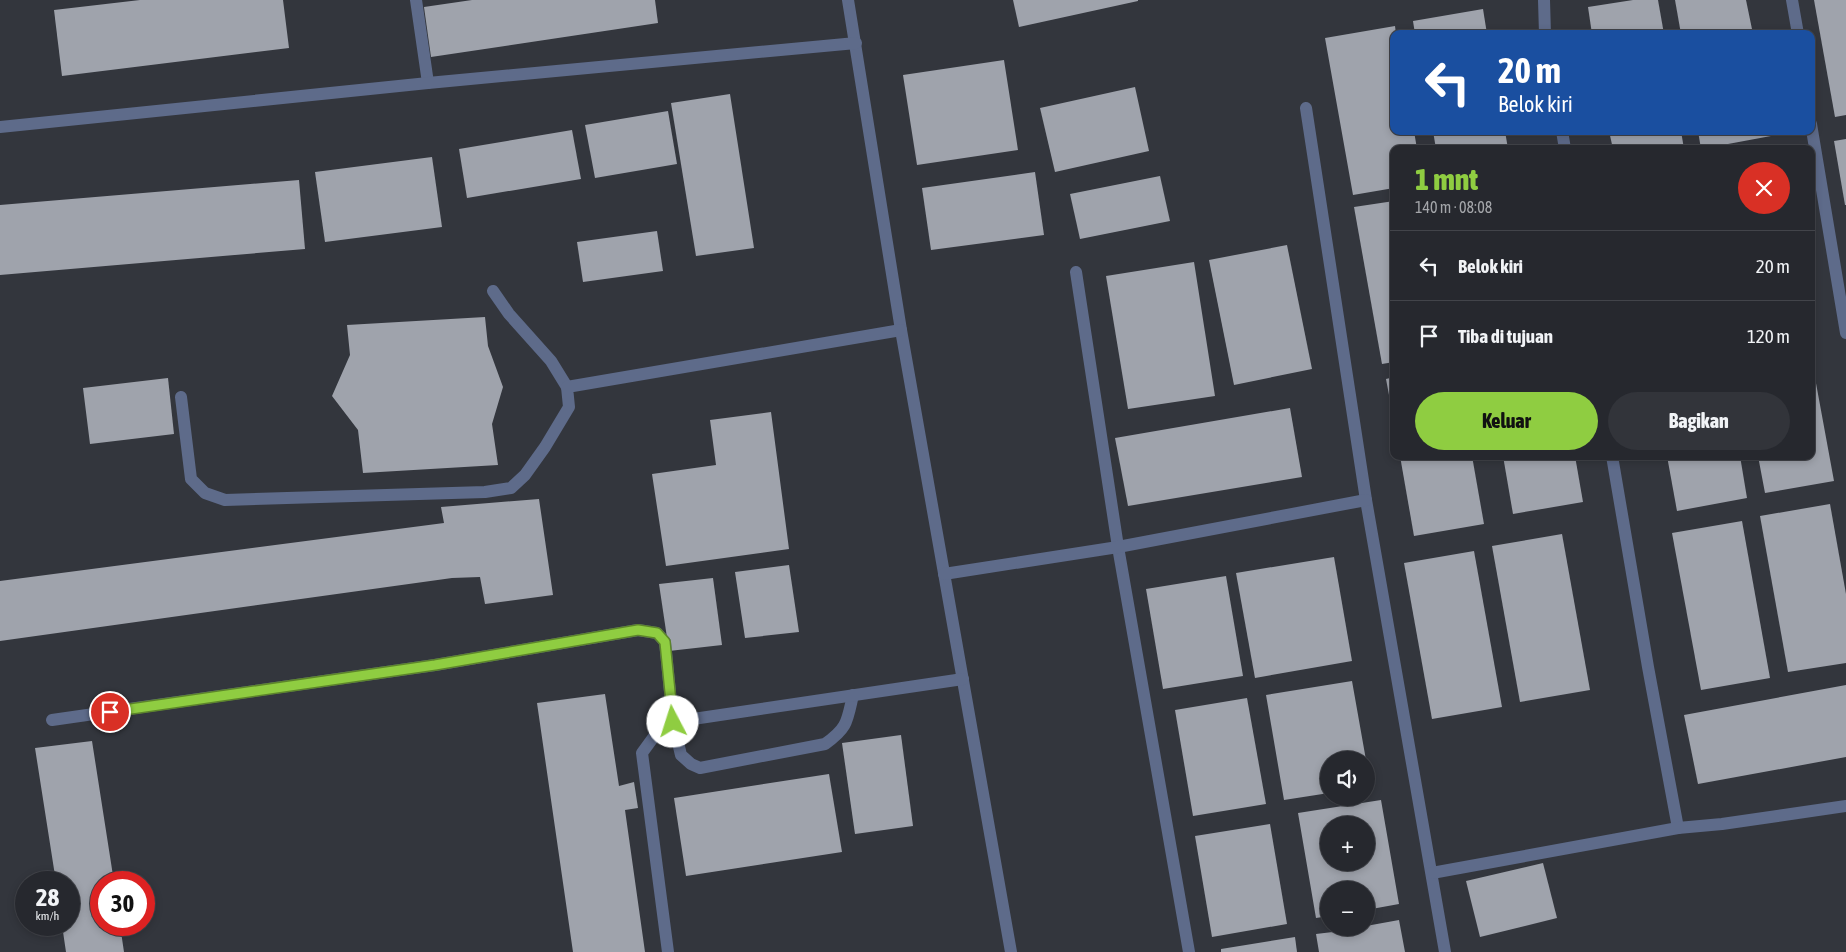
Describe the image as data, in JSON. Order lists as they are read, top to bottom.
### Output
{
  "page": {
    "turn": ["20 m", "Belok kiri"],
    "heading": ["1 mnt", "140 m · 08:08"],
    "list": [
      {
        "name": "Belok kiri",
        "value": "20 m"
      },
      {
        "name": "Tiba di tujuan",
        "value": "120 m"
      }
    ],
    "buttons": ["Keluar", "Bagikan"],
    "map_buttons": ["+", "−"],
    "speed": "28 km/h",
    "limit": "30"
  }
}
